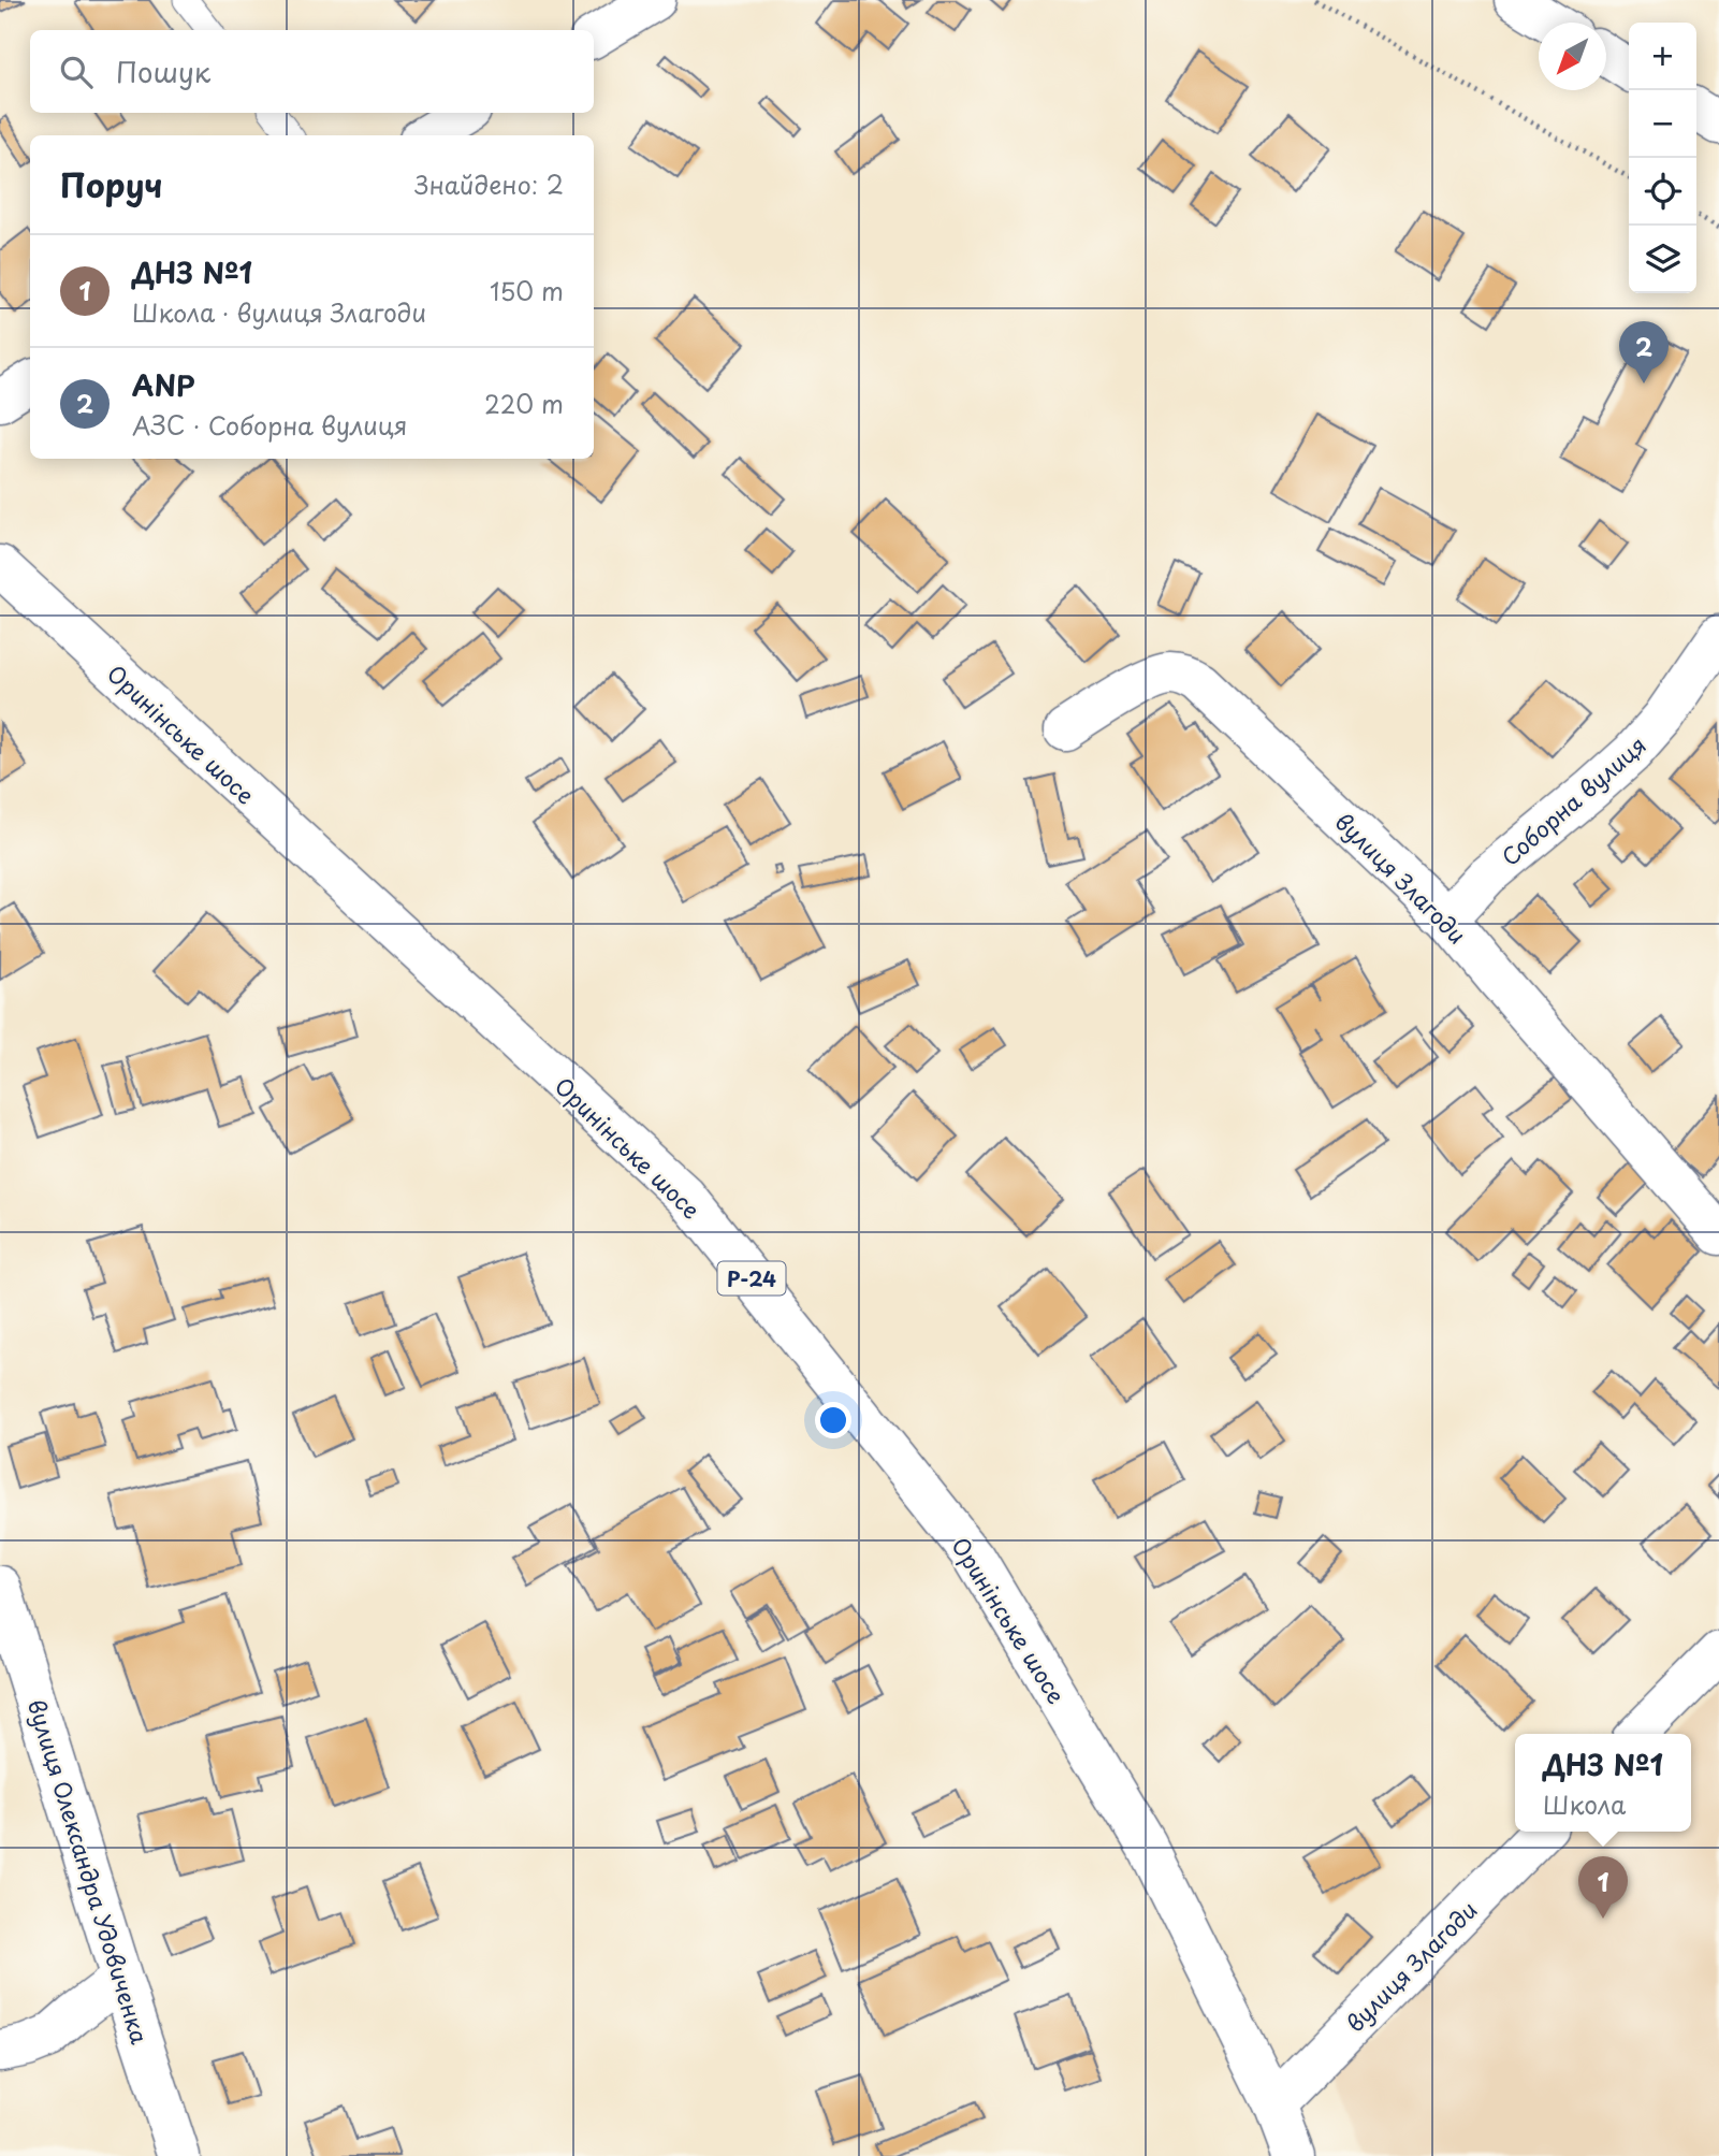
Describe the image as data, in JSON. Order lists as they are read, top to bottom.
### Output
{
  "streets": {
    "street": [
      "Оринінське шосе",
      "Соборна вулиця",
      "вулиця Злагоди",
      "Р-24",
      "вулиця Олександра Удовиченка"
    ]
  },
  "crossings": [
    ["Оринінське шосе", "вулиця Злагоди"],
    ["Соборна вулиця", "вулиця Злагоди"]
  ],
  "north": "bottom left",
  "page": {
    "map_buttons": ["+", "−"],
    "search": "Пошук",
    "heading": ["Поруч", "Знайдено: 2"],
    "list": [
      {
        "mark": "1",
        "name": "ДНЗ №1",
        "note": "Школа · вулиця Злагоди",
        "value": "150 m"
      },
      {
        "mark": "2",
        "name": "ANP",
        "note": "АЗС · Соборна вулиця",
        "value": "220 m"
      }
    ],
    "pins": ["2", "1"],
    "popup": ["ДНЗ №1", "Школа"]
  }
}
